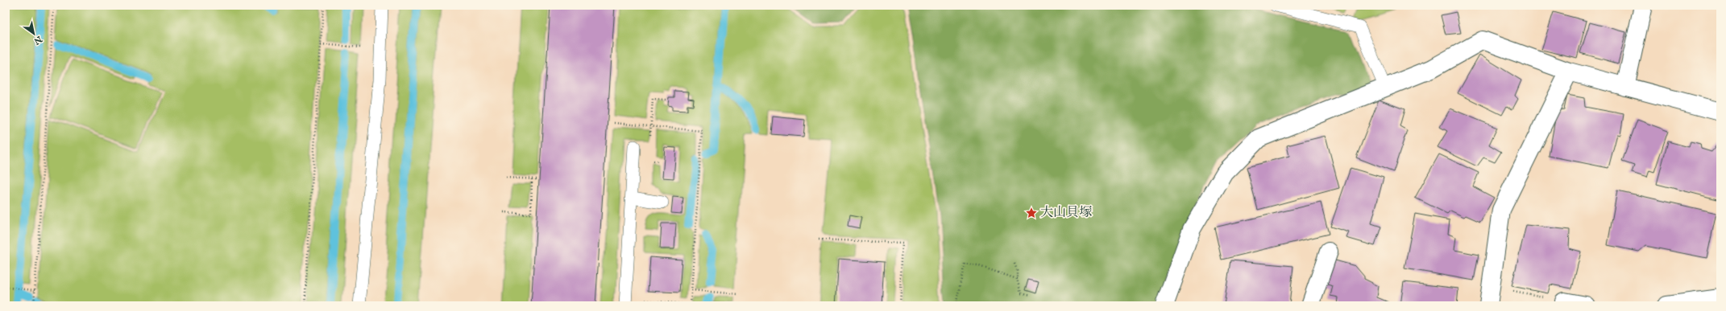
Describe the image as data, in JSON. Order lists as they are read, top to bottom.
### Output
{
  "places": {
    "place": ["大山貝塚"]
  },
  "north": "bottom right"
}
